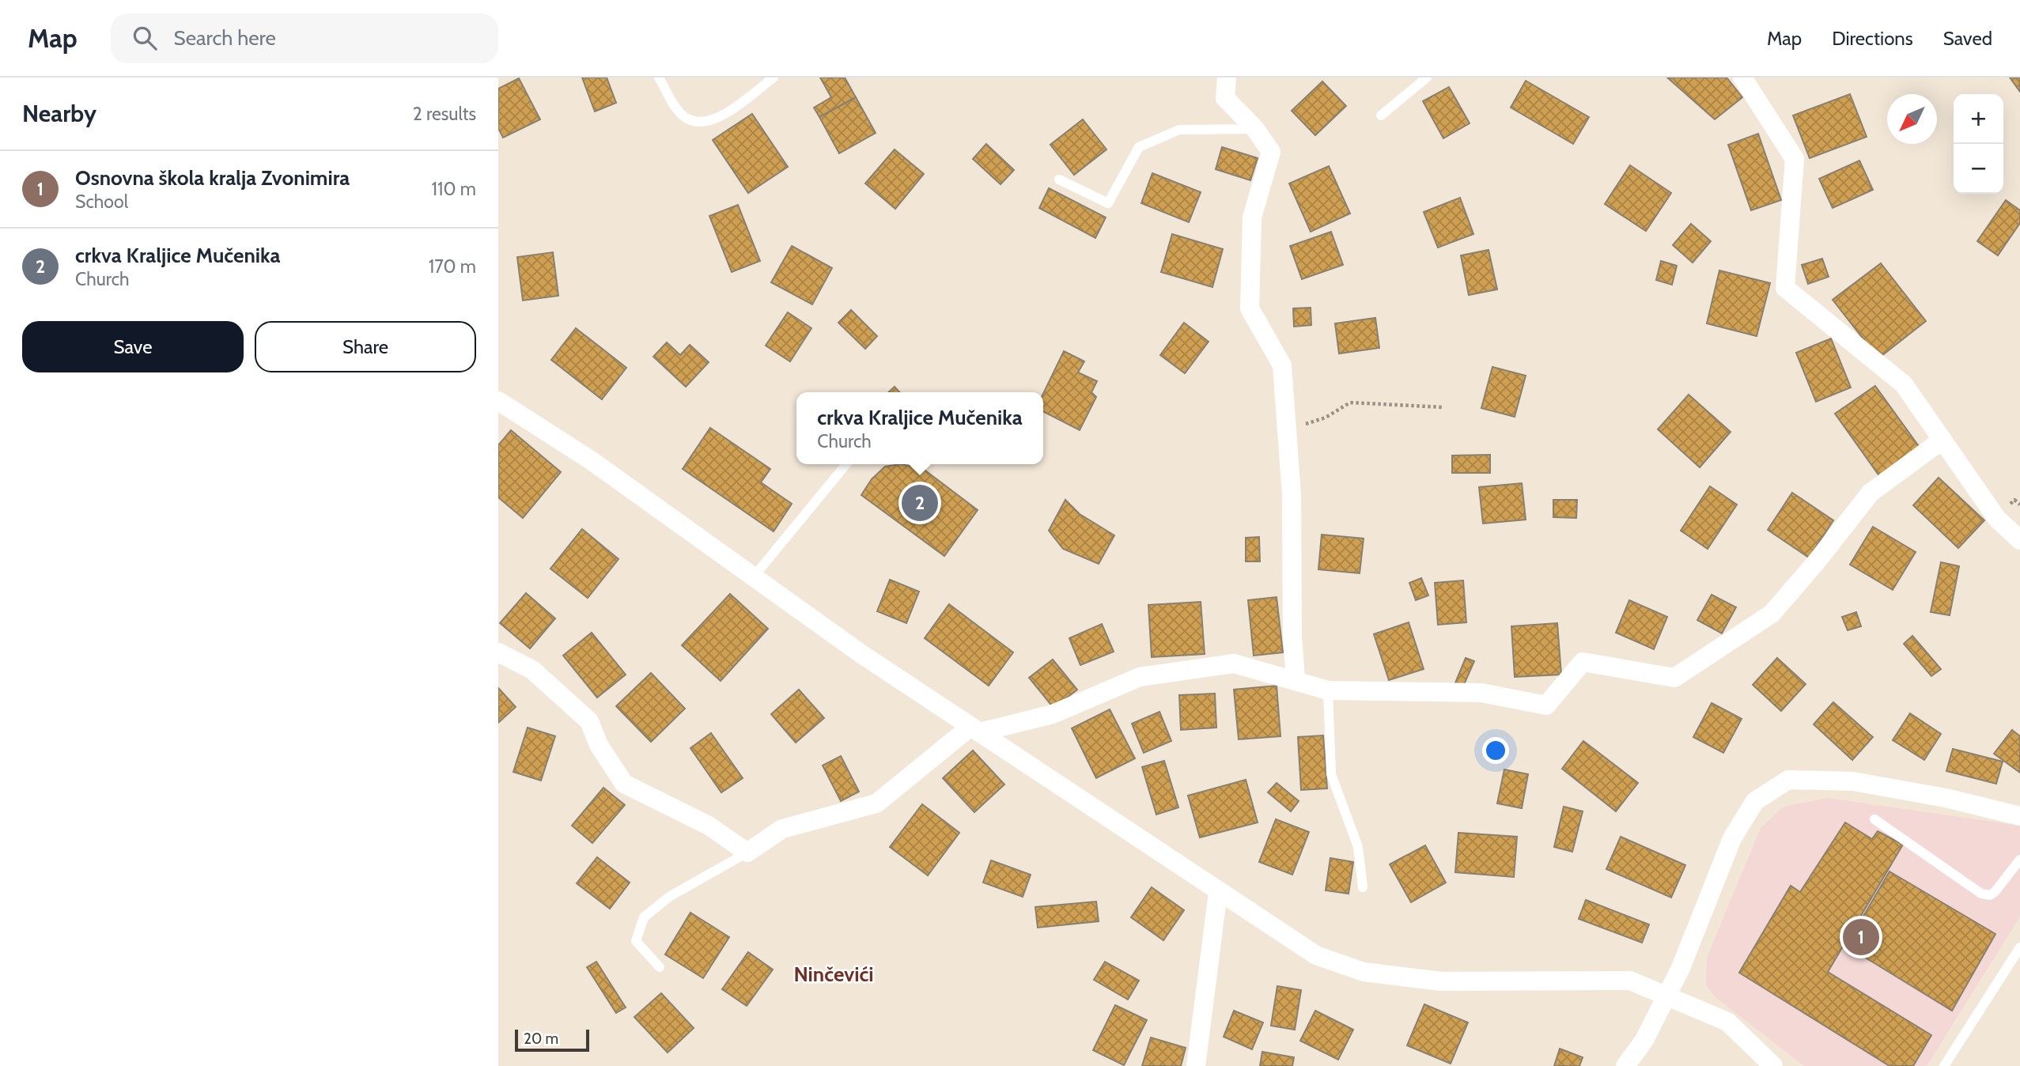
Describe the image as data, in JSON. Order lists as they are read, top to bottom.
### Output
{
  "districts": ["Ninčevići"],
  "scale_bar": "20 m",
  "north": "bottom left",
  "page": {
    "header": "Map",
    "search": "Search here",
    "nav": ["Map", "Directions", "Saved"],
    "heading": ["Nearby", "2 results"],
    "map_buttons": ["+", "−"],
    "list": [
      {
        "mark": "1",
        "name": "Osnovna škola kralja Zvonimira",
        "note": "School",
        "value": "110 m"
      },
      {
        "mark": "2",
        "name": "crkva Kraljice Mučenika",
        "note": "Church",
        "value": "170 m"
      }
    ],
    "buttons": ["Save", "Share"],
    "popup": ["crkva Kraljice Mučenika", "Church"],
    "pins": ["2", "1"],
    "scale": "20 m"
  }
}
